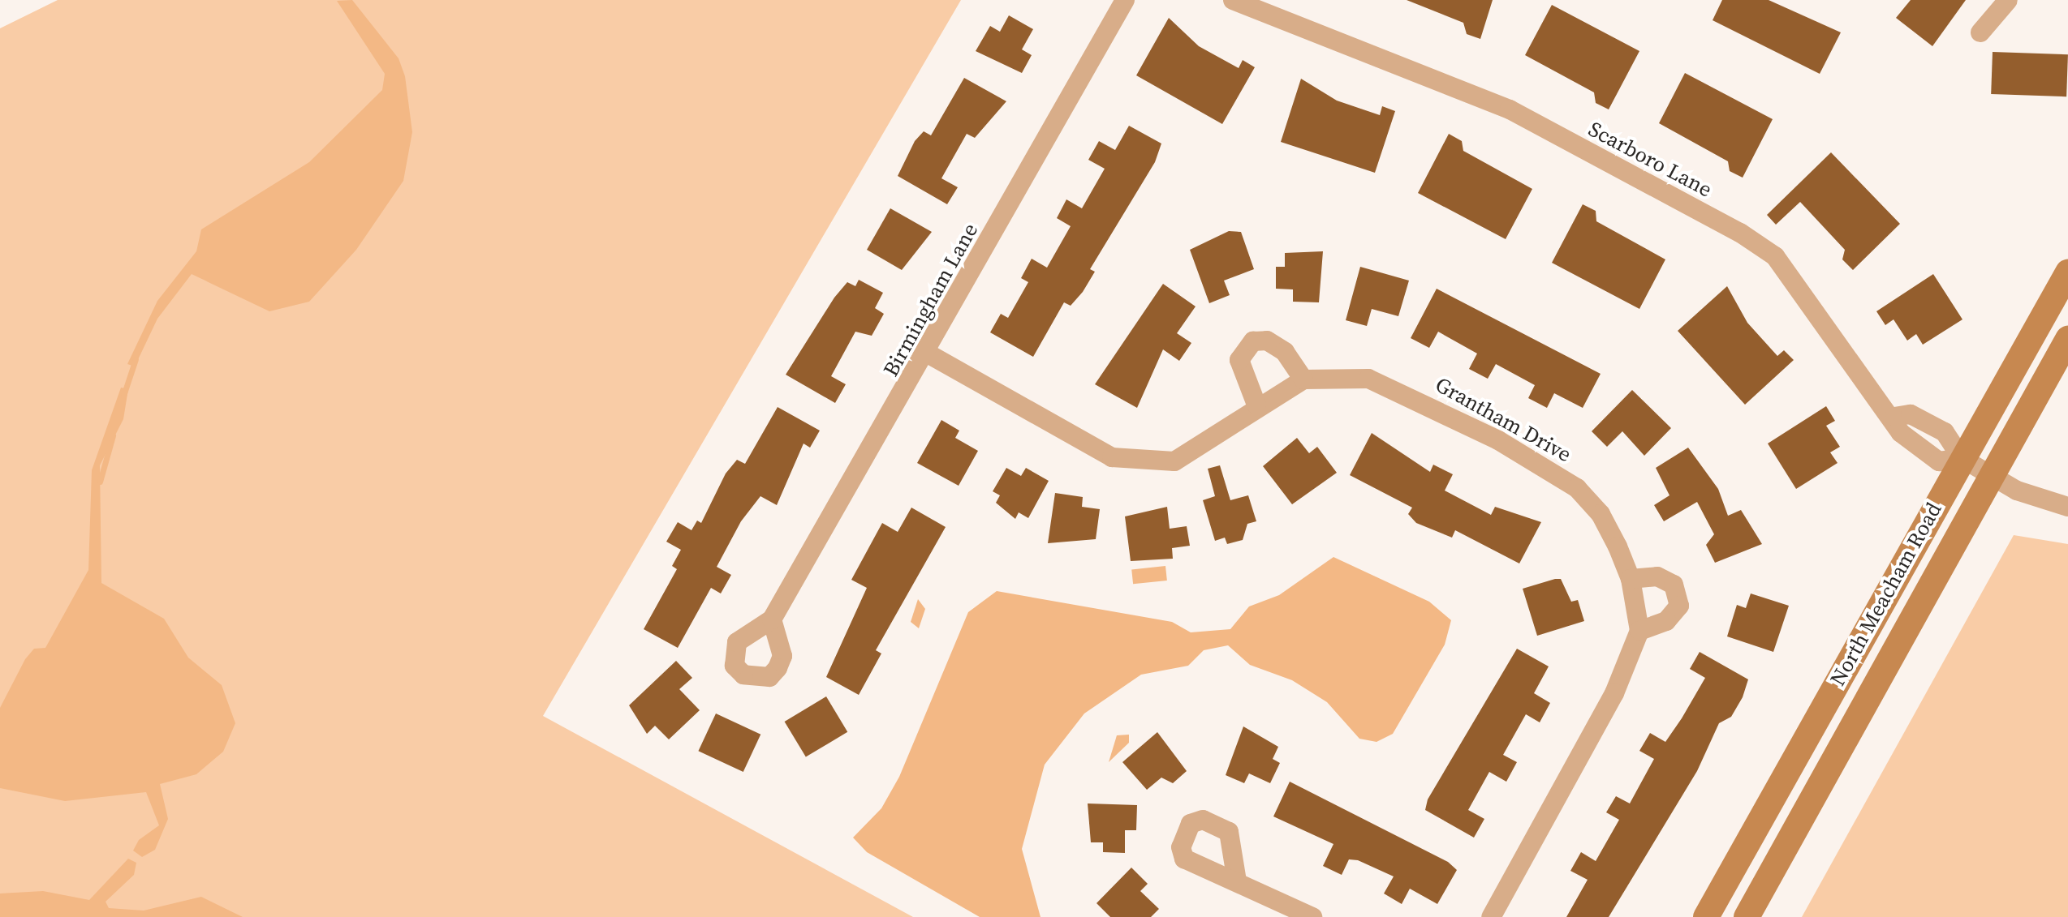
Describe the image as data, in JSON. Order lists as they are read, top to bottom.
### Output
{
  "streets": {
    "main road": ["North Meacham Road"],
    "street": ["Scarboro Lane", "Birmingham Lane", "Grantham Drive"]
  },
  "crossings": [
    ["Scarboro Lane", "North Meacham Road"],
    ["Birmingham Lane", "Grantham Drive"]
  ]
}
